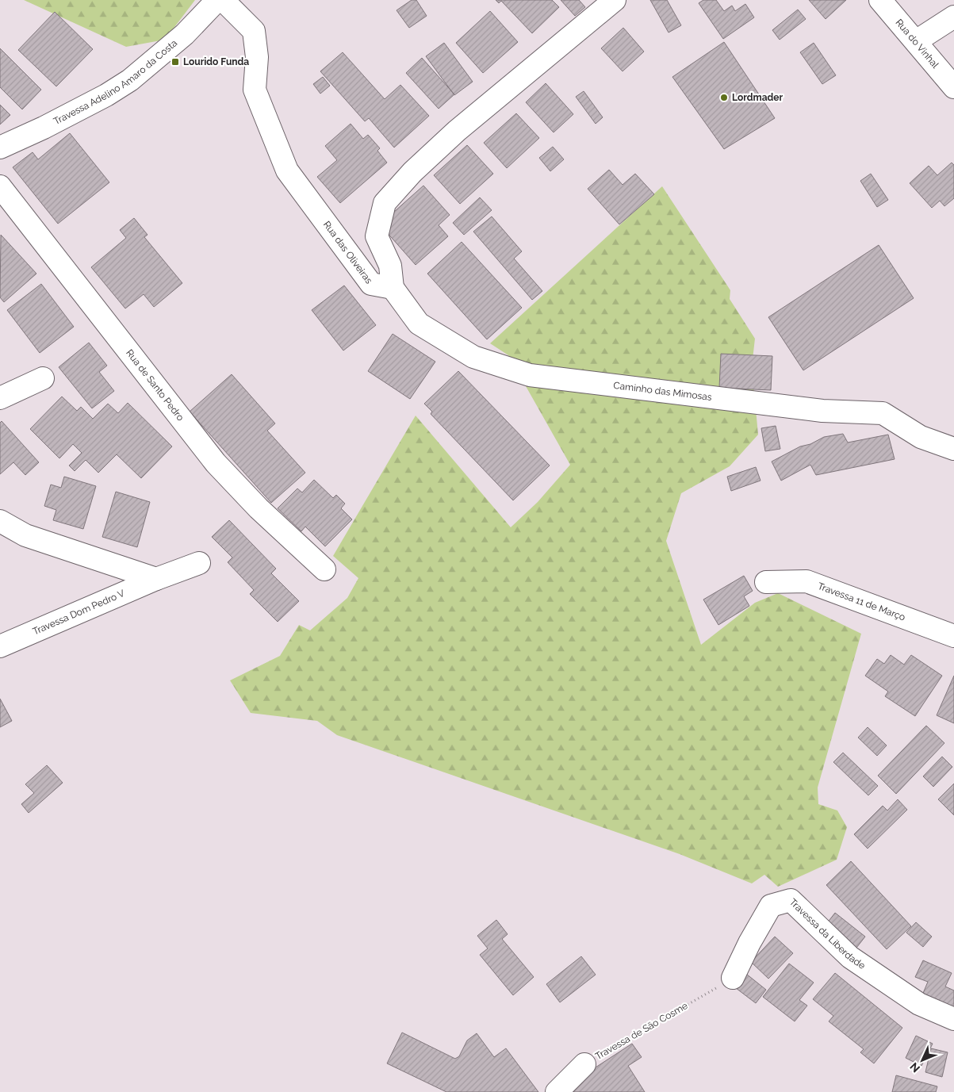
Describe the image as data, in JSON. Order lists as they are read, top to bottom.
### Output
{
  "streets": {
    "street": [
      "Rua do Vinhal",
      "Travessa Adelino Amaro da Costa",
      "Rua das Oliveiras",
      "Rua de Santo Pedro",
      "Caminho das Mimosas",
      "Travessa 11 de Março",
      "Travessa Dom Pedro V",
      "Travessa da Liberdade",
      "Travessa de São Cosme"
    ]
  },
  "crossings": [
    ["Rua das Oliveiras", "Caminho das Mimosas"],
    ["Travessa da Liberdade", "Travessa de São Cosme"]
  ],
  "places": {
    "transit": ["Lourido Funda"],
    "other": ["Lordmader"]
  },
  "north": "bottom left"
}
